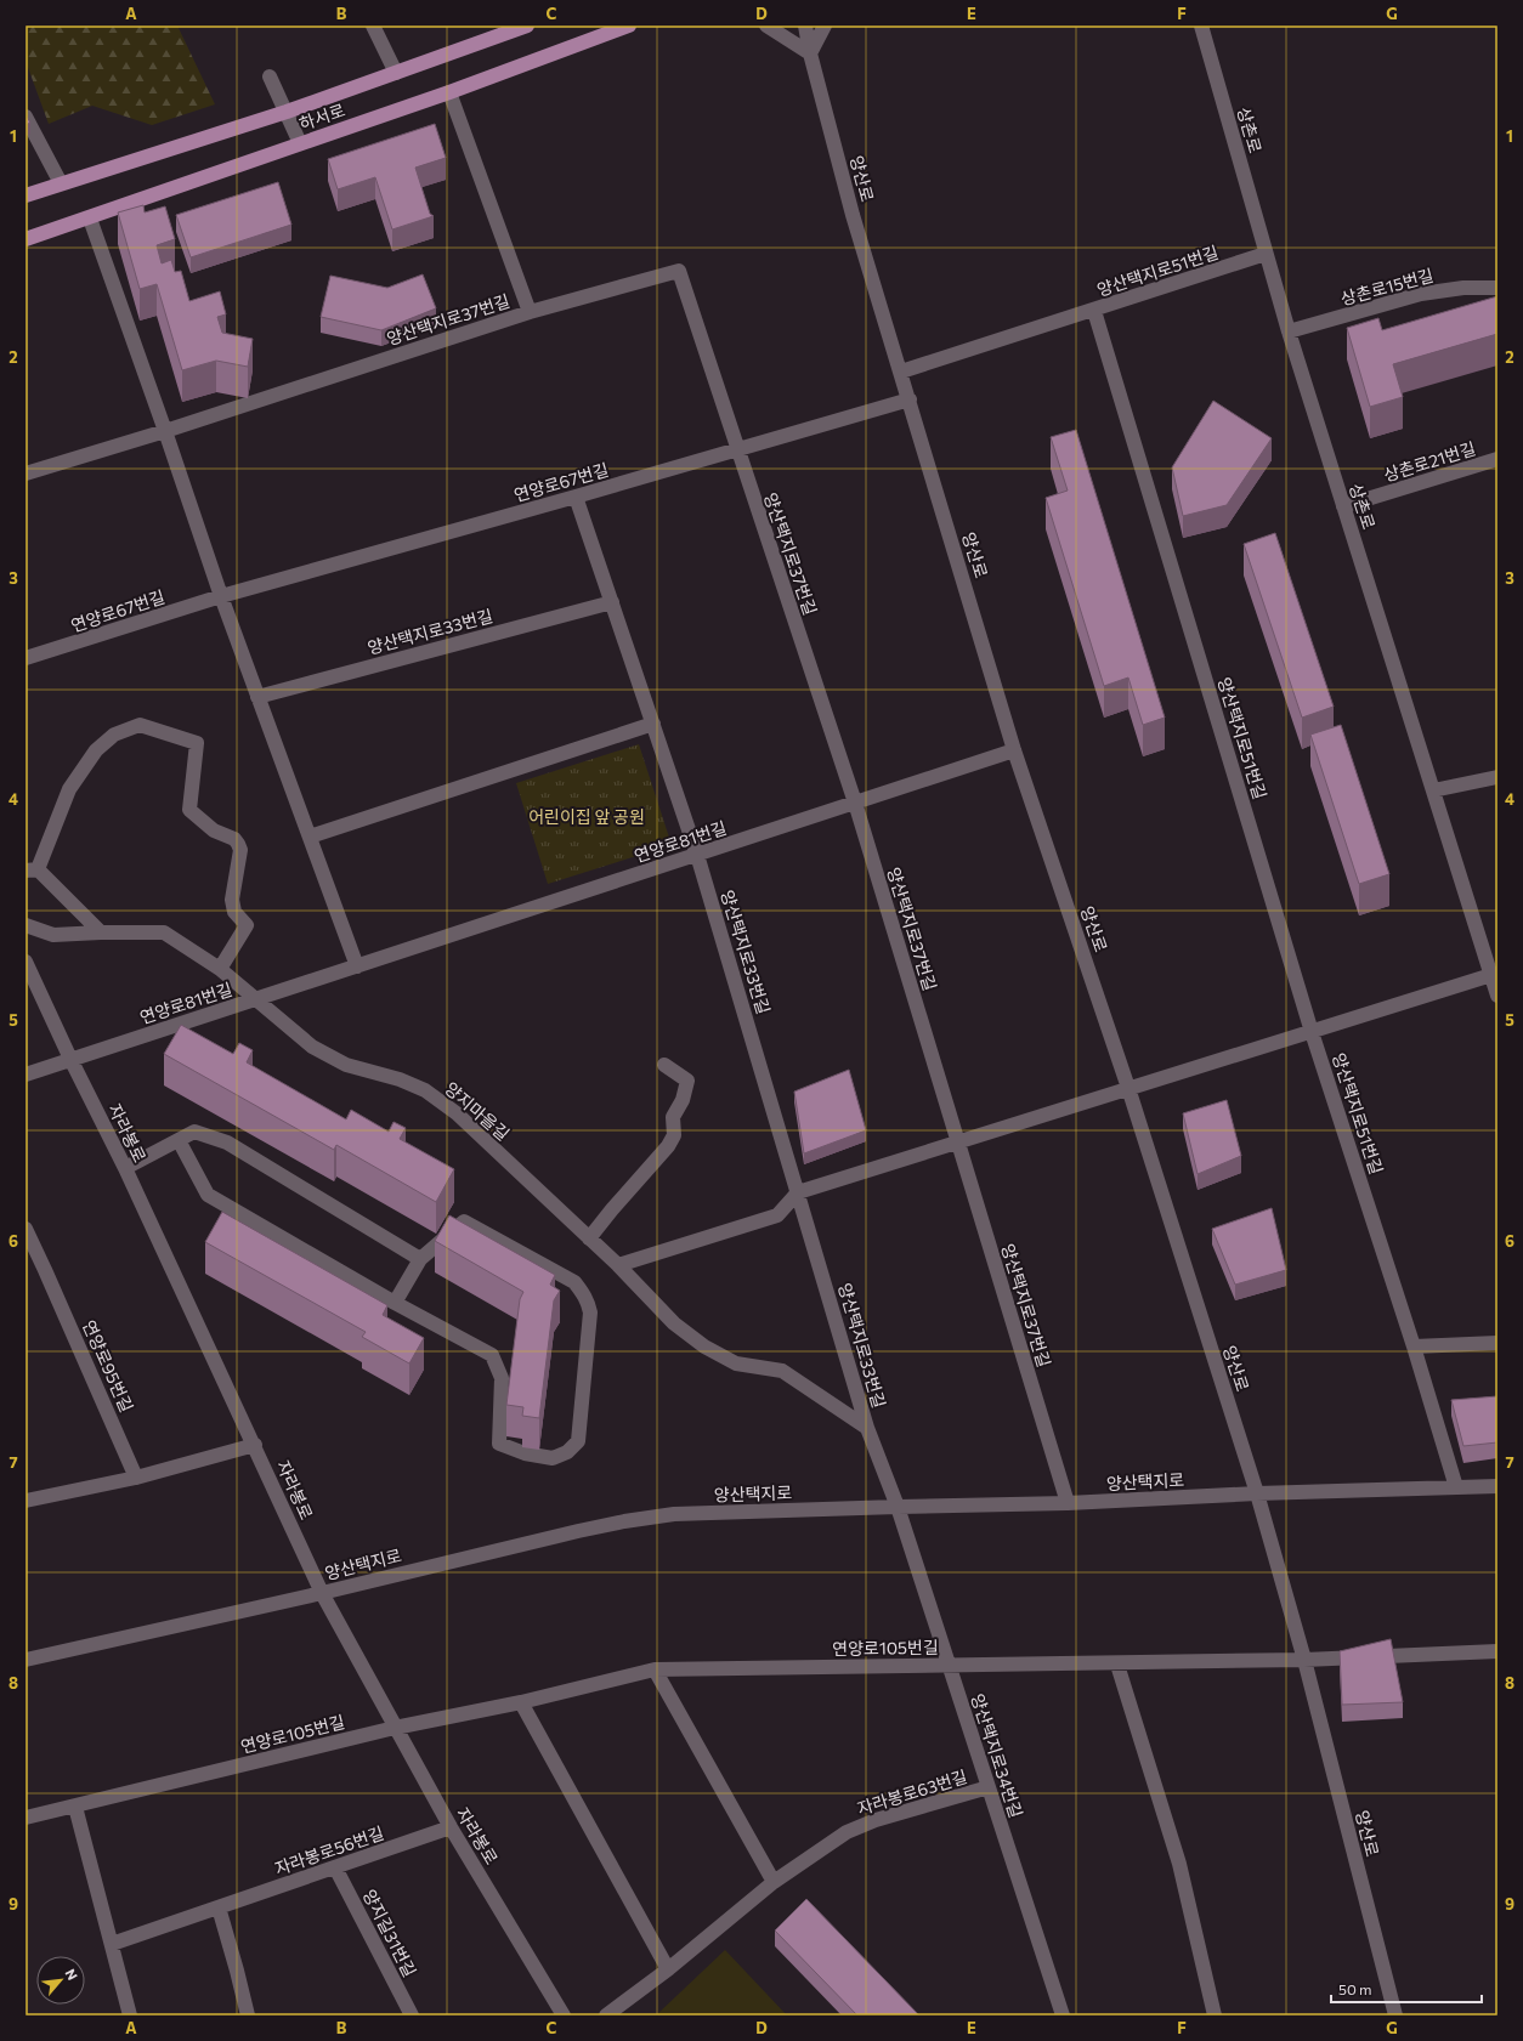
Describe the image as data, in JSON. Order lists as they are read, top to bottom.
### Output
{
  "streets": {
    "main road": ["하서로"],
    "street": [
      "상촌로",
      "양산로",
      "양산택지로51번길",
      "상촌로15번길",
      "양산택지로37번길",
      "상촌로21번길",
      "연양로67번길",
      "양산택지로33번길",
      "연양로81번길",
      "양지마을길",
      "자라봉로",
      "연양로95번길",
      "양산택지로",
      "연양로105번길",
      "양산택지로34번길",
      "자라봉로63번길",
      "자라봉로56번길",
      "양지길31번길"
    ]
  },
  "crossings": [
    ["상촌로", "양산택지로51번길"],
    ["상촌로", "상촌로15번길"],
    ["상촌로", "상촌로21번길"],
    ["양산로", "연양로67번길"],
    ["양산로", "연양로81번길"],
    ["양산로", "양산택지로"],
    ["양산로", "연양로105번길"],
    ["양산택지로51번길", "양산택지로"],
    ["양산택지로37번길", "연양로67번길"],
    ["양산택지로37번길", "연양로81번길"],
    ["양산택지로37번길", "양산택지로"],
    ["연양로67번길", "양산택지로33번길"],
    ["양산택지로33번길", "연양로81번길"],
    ["양산택지로33번길", "양지마을길"],
    ["양산택지로33번길", "양산택지로"],
    ["양산택지로33번길", "양산택지로34번길"],
    ["연양로81번길", "양지마을길"],
    ["연양로81번길", "자라봉로"],
    ["자라봉로", "양산택지로"],
    ["자라봉로", "연양로105번길"],
    ["자라봉로", "자라봉로56번길"],
    ["양산택지로", "양산택지로34번길"],
    ["연양로105번길", "양산택지로34번길"],
    ["양산택지로34번길", "자라봉로63번길"],
    ["자라봉로56번길", "양지길31번길"]
  ],
  "parks": ["어린이집 앞 공원"],
  "scale_bar": "50 m",
  "north": "top right",
  "grid": {
    "columns": [
      "A",
      "B",
      "C",
      "D",
      "E",
      "F",
      "G"
    ],
    "rows": [
      "1",
      "2",
      "3",
      "4",
      "5",
      "6",
      "7",
      "8",
      "9"
    ]
  }
}
